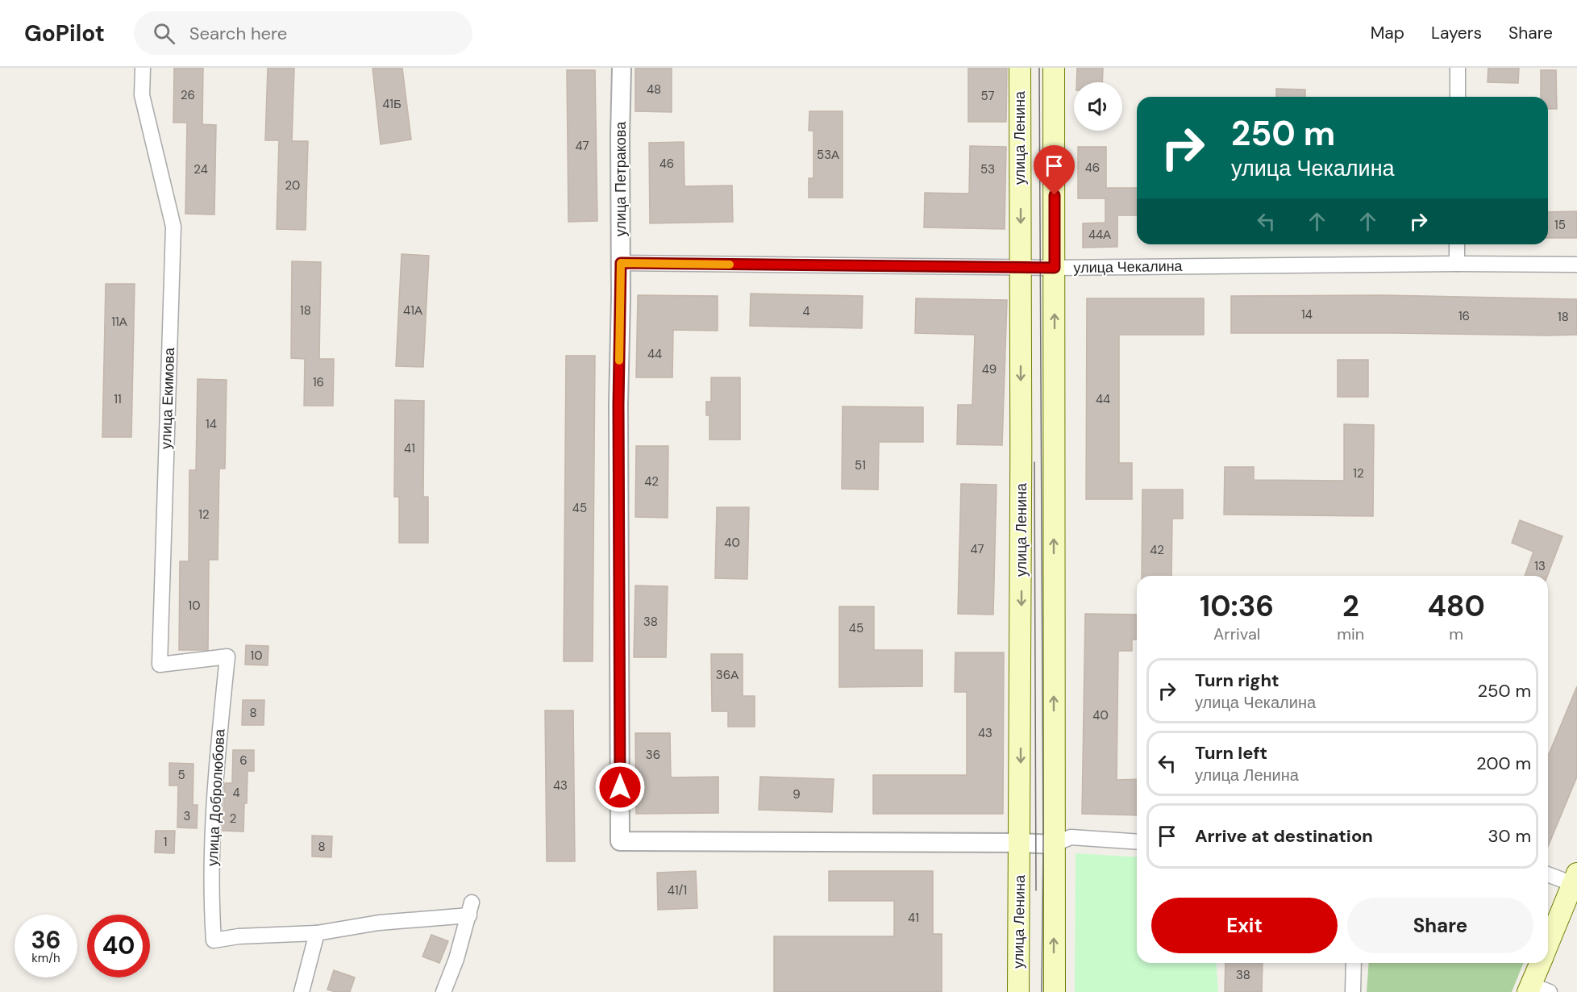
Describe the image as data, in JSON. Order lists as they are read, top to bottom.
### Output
{
  "streets": {
    "main road": ["улица Ленина"],
    "street": [
      "улица Петракова",
      "улица Чекалина",
      "улица Екимова",
      "улица Добролюбова"
    ]
  },
  "crossings": [
    ["улица Ленина", "улица Петракова"],
    ["улица Ленина", "улица Чекалина"],
    ["улица Петракова", "улица Чекалина"],
    ["улица Екимова", "улица Добролюбова"]
  ],
  "house_numbers": [
    "48",
    "26",
    "57",
    "41Б",
    "47",
    "53А",
    "46",
    "46",
    "24",
    "53",
    "20",
    "15",
    "44А",
    "18",
    "41А",
    "4",
    "14",
    "16",
    "18",
    "11А",
    "44",
    "49",
    "16",
    "11",
    "44",
    "14",
    "41",
    "51",
    "12",
    "42",
    "45",
    "12",
    "40",
    "47",
    "42",
    "13",
    "10",
    "38",
    "45",
    "10",
    "36А",
    "8",
    "40",
    "43",
    "36",
    "6",
    "5",
    "43",
    "4",
    "9",
    "3",
    "2",
    "1",
    "8",
    "41/1",
    "41",
    "38"
  ],
  "page": {
    "header": "GoPilot",
    "search": "Search here",
    "nav": ["Map", "Layers", "Share"],
    "turn": ["250 m", "улица Чекалина"],
    "eta": [
      "10:36",
      "Arrival",
      "2",
      "min",
      "480",
      "m"
    ],
    "list": [
      {
        "name": "Turn right",
        "note": "улица Чекалина",
        "value": "250 m"
      },
      {
        "name": "Turn left",
        "note": "улица Ленина",
        "value": "200 m"
      },
      {
        "name": "Arrive at destination",
        "value": "30 m"
      }
    ],
    "buttons": ["Exit", "Share"],
    "speed": "36 km/h",
    "limit": "40"
  }
}
